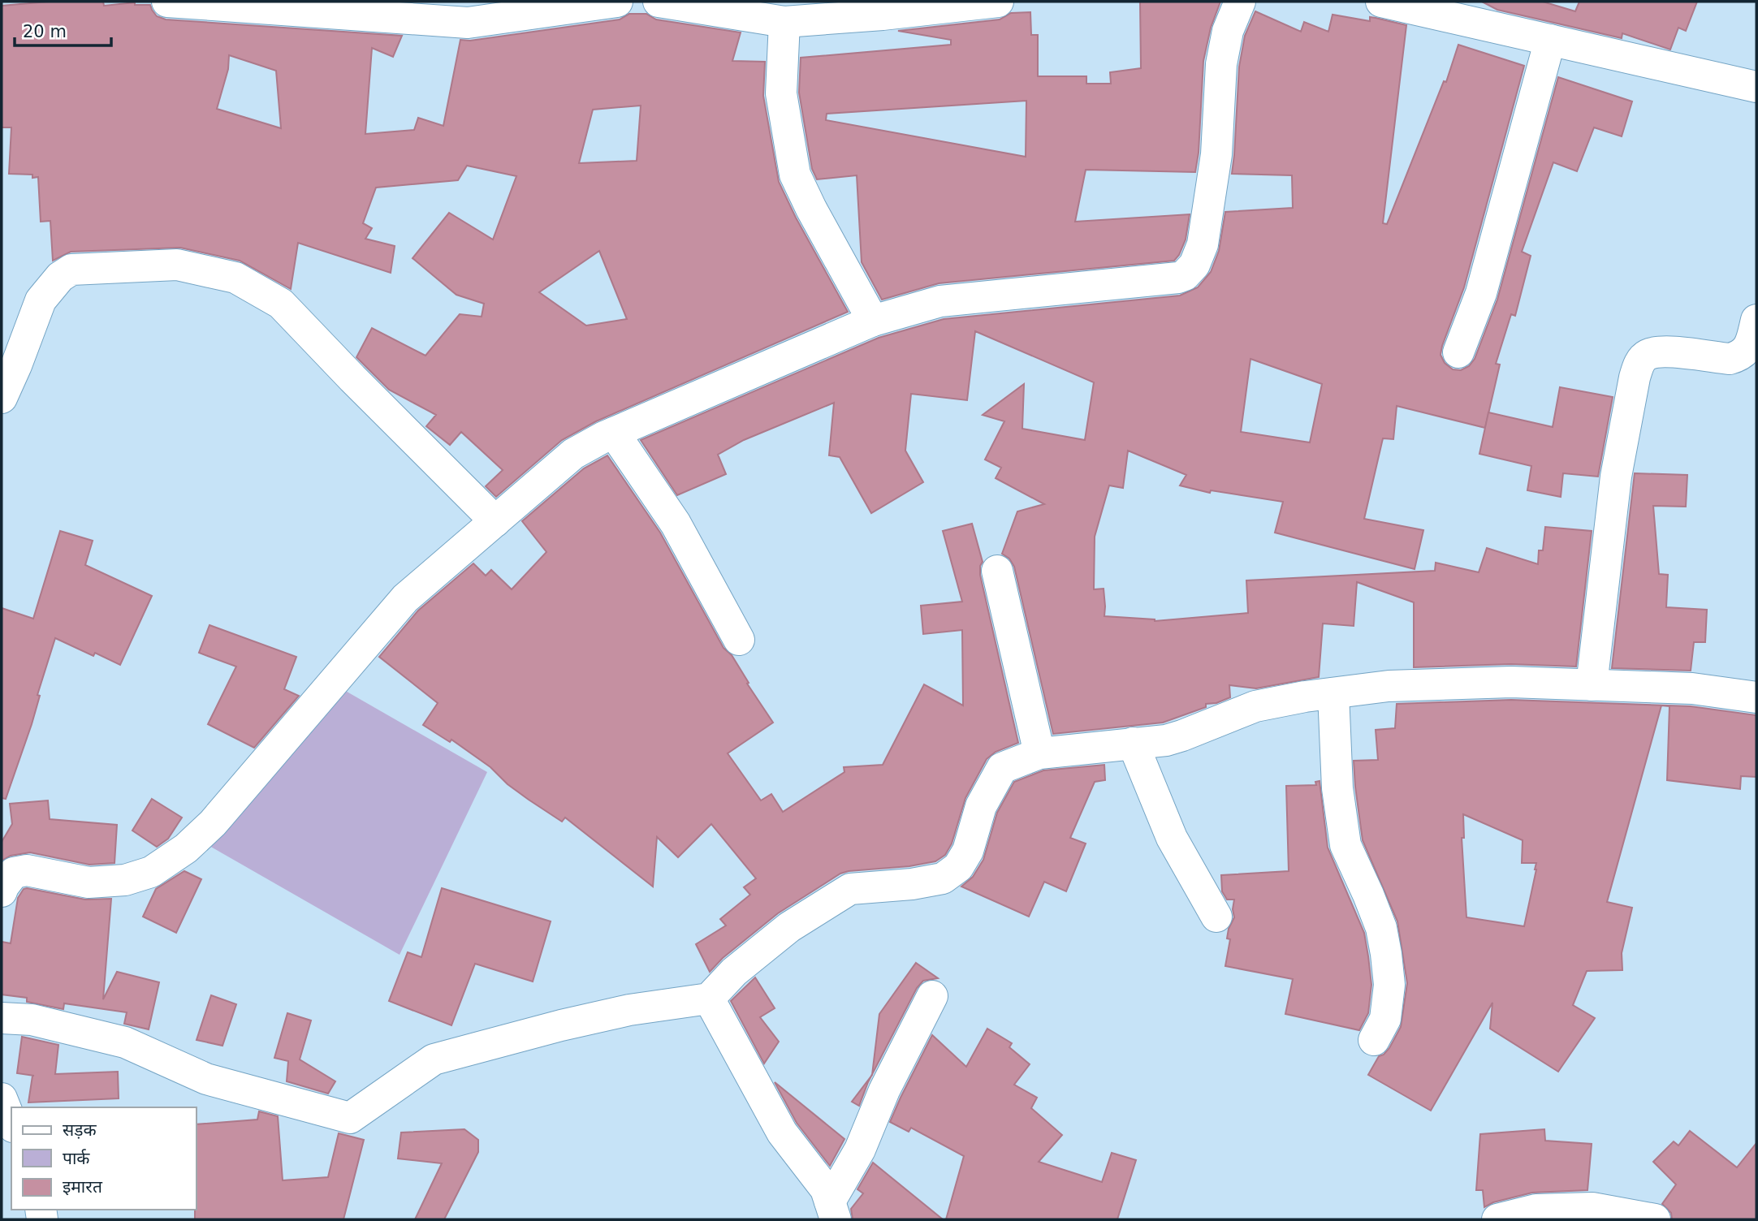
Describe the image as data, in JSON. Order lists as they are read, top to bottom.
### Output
{
  "legend": ["सड़क", "पार्क", "इमारत"],
  "scale_bar": "20 m"
}
